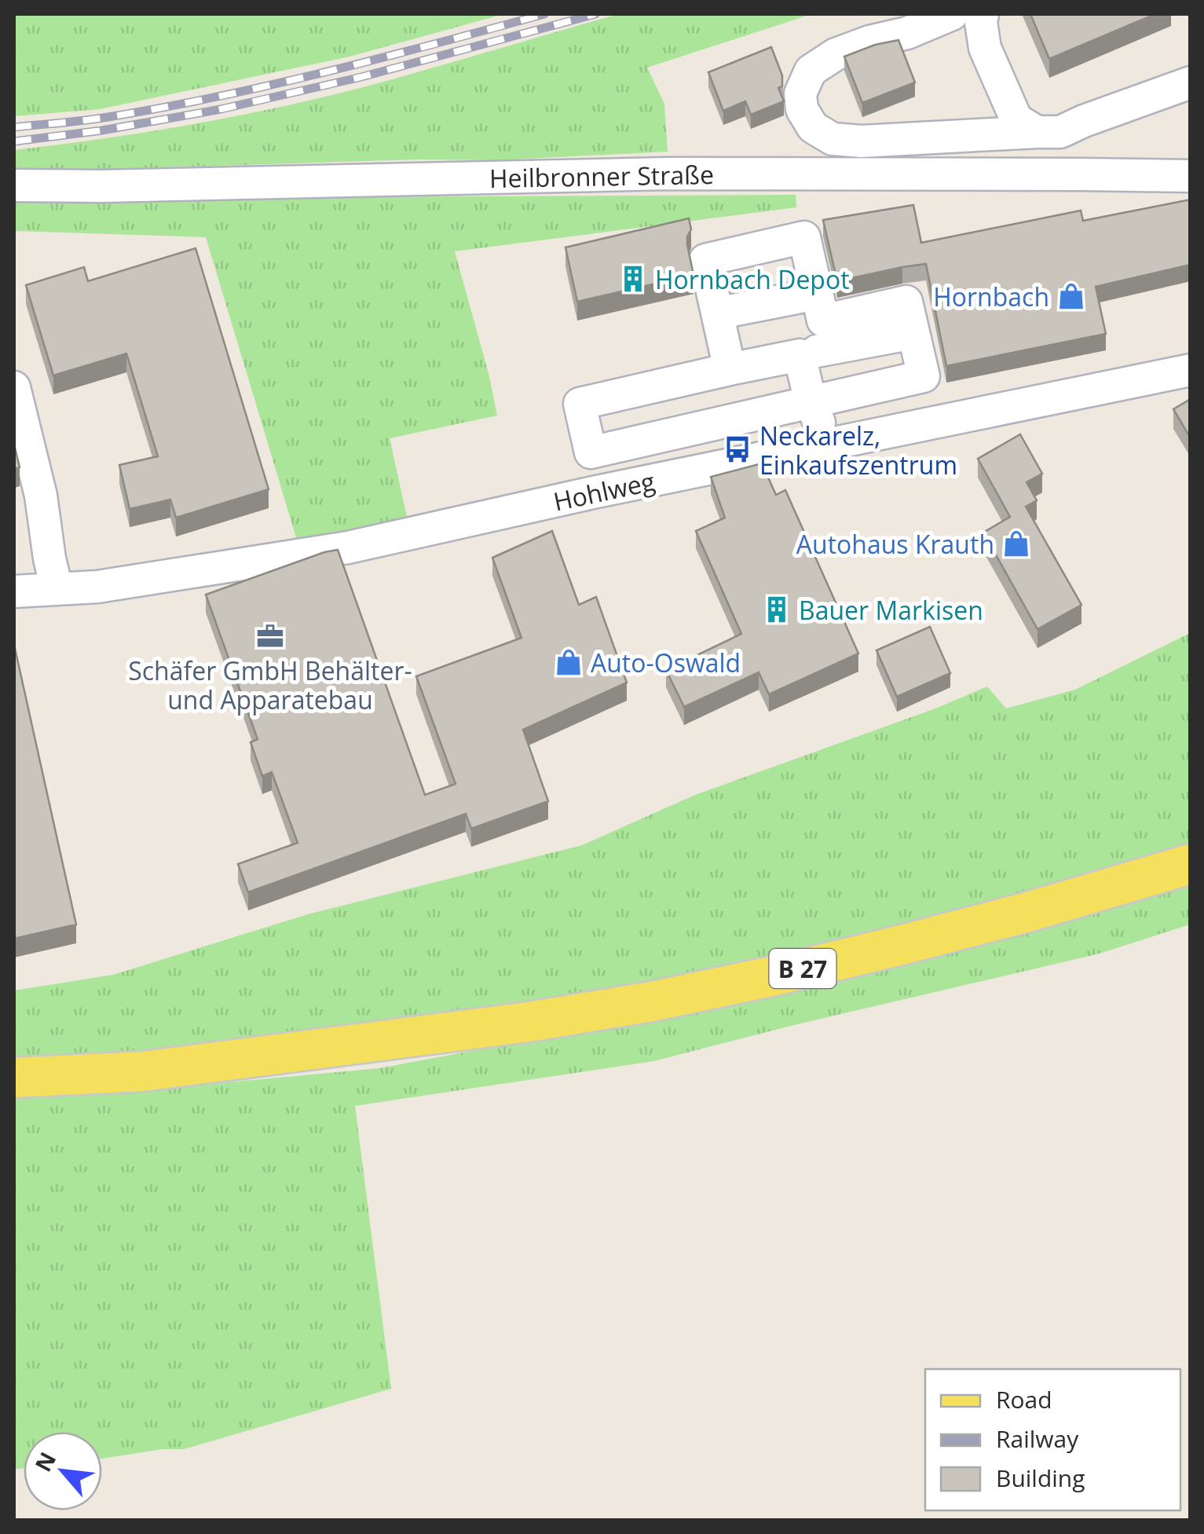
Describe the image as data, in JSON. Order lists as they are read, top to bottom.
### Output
{
  "streets": {
    "main road": ["B 27"],
    "street": ["Heilbronner Straße", "Hohlweg"]
  },
  "places": {
    "building": ["Hornbach Depot", "Bauer Markisen"],
    "shop": ["Hornbach", "Autohaus Krauth", "Auto-Oswald"],
    "bus stop": ["Neckarelz, Einkaufszentrum"],
    "office": ["Schäfer GmbH Behälter- und Apparatebau"]
  },
  "legend": ["Road", "Railway", "Building"],
  "north": "top left"
}
